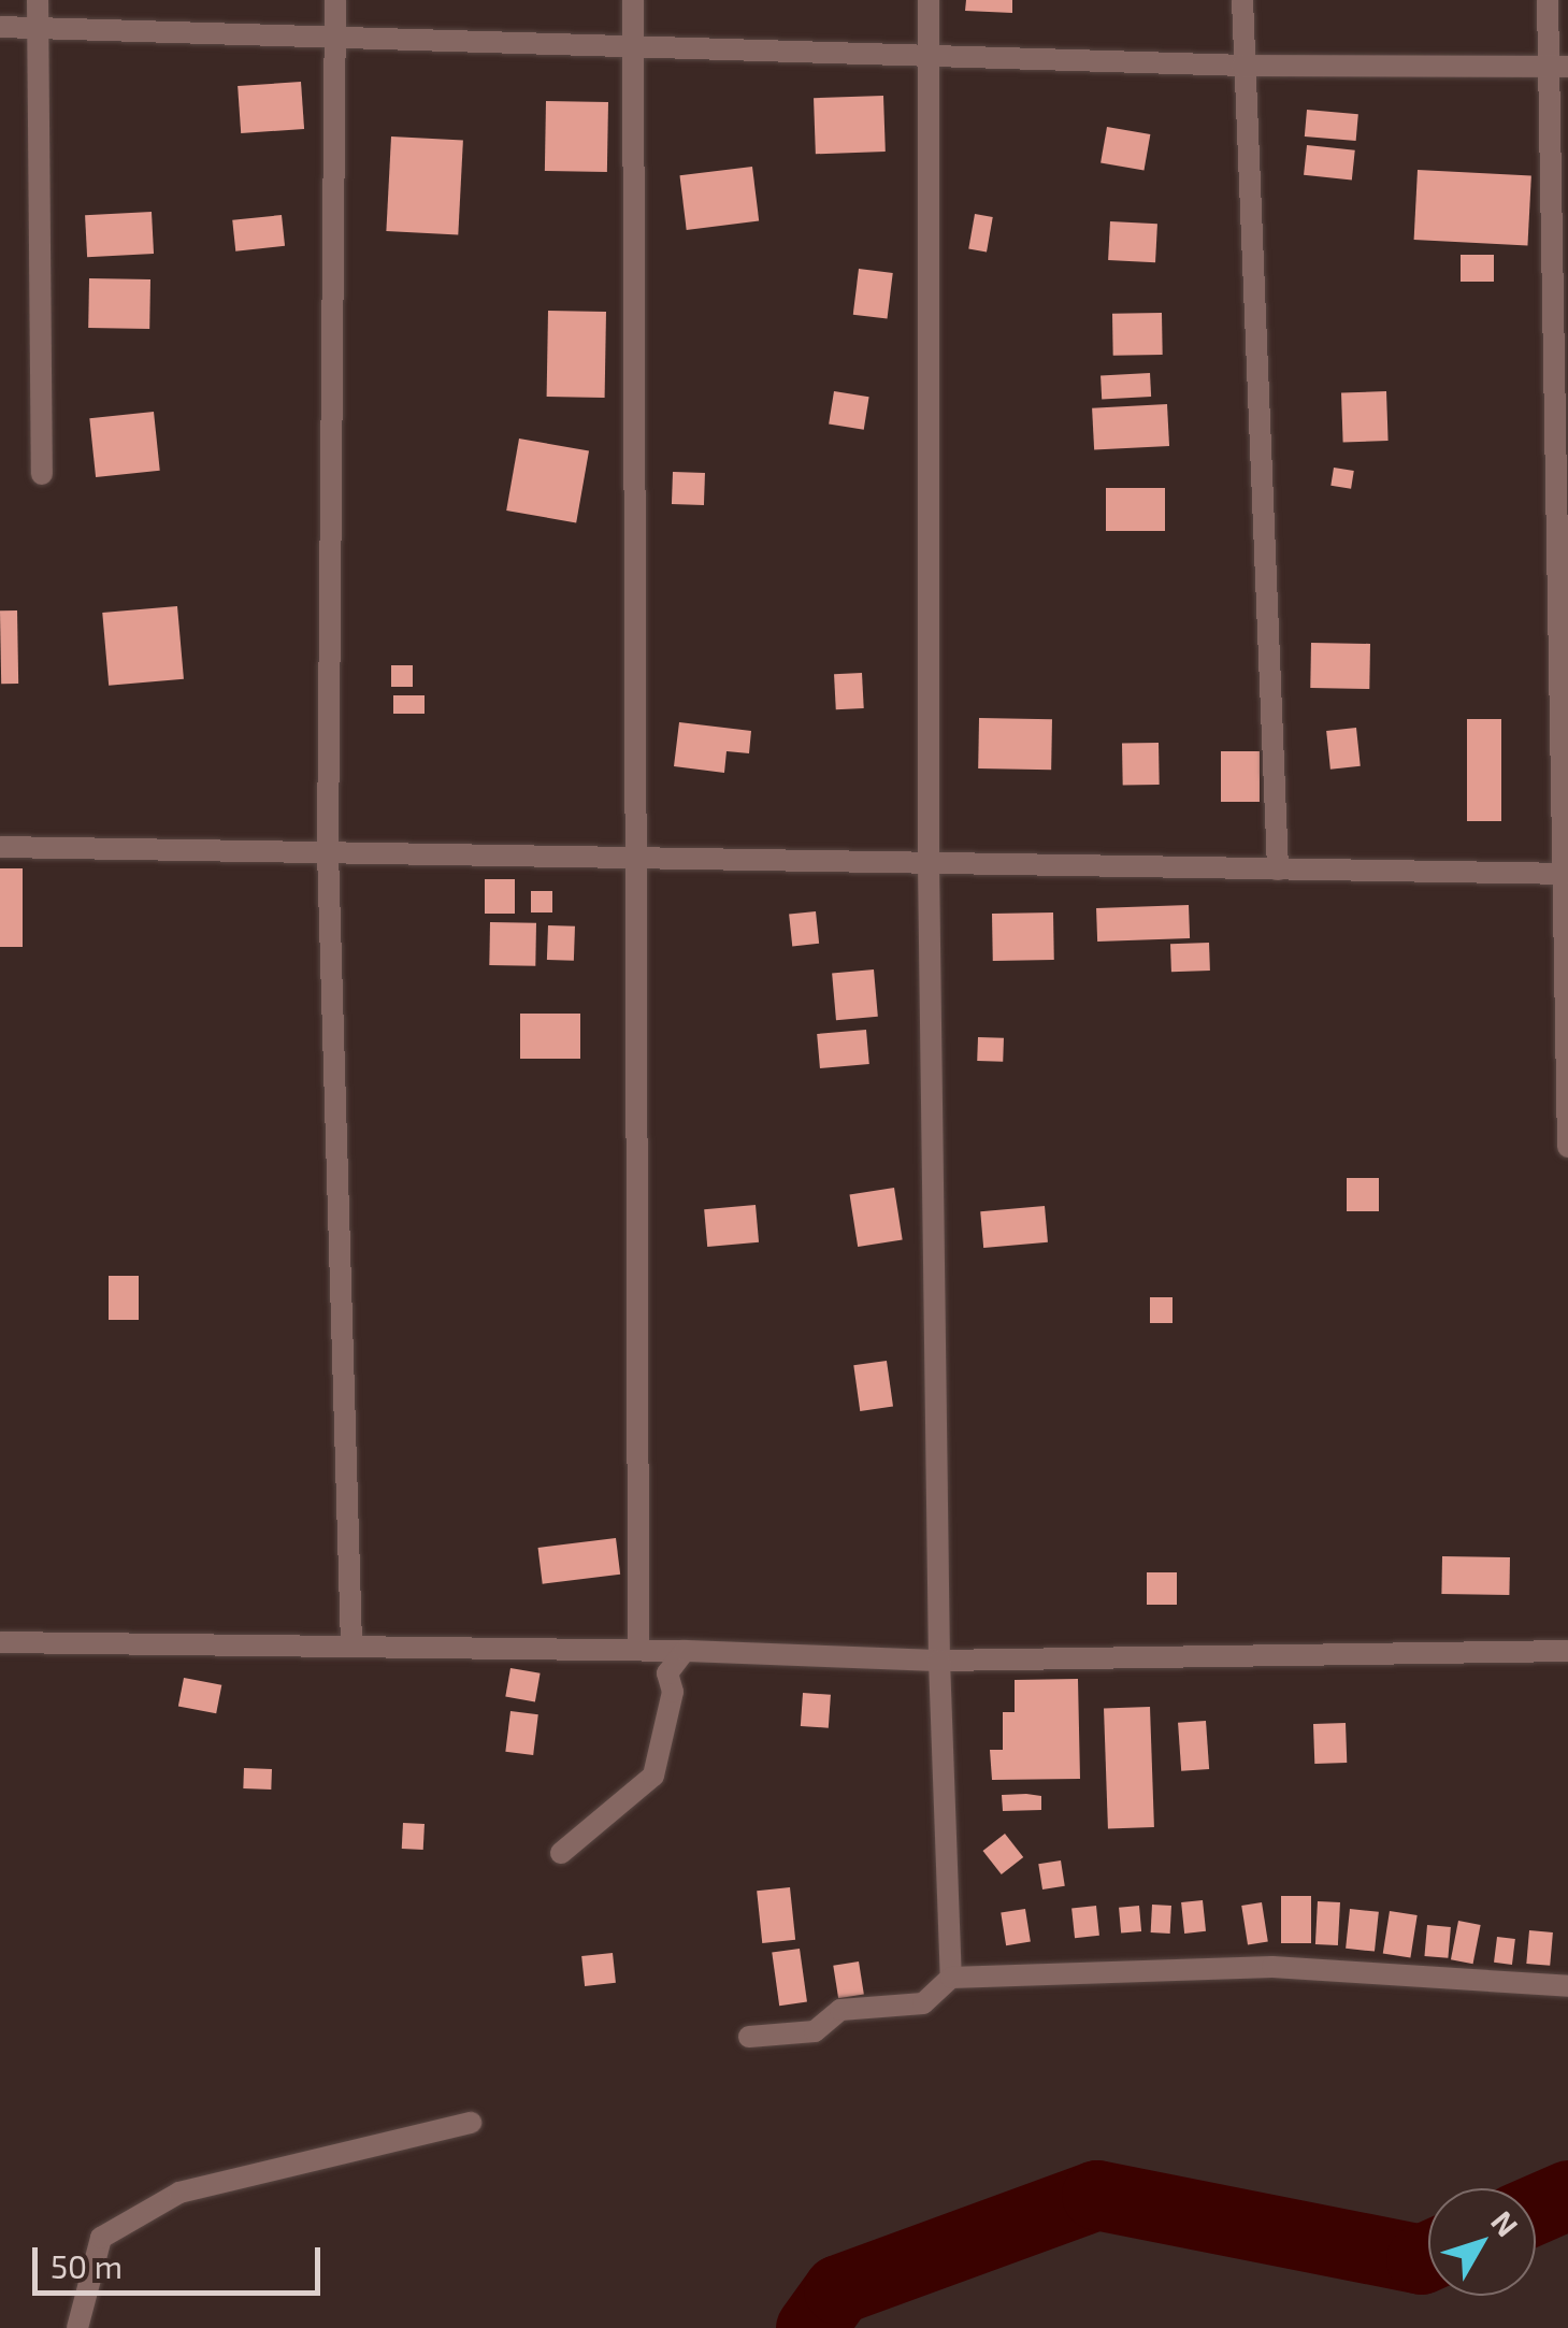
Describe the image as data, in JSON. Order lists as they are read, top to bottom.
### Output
{
  "scale_bar": "50 m",
  "north": "top right"
}
